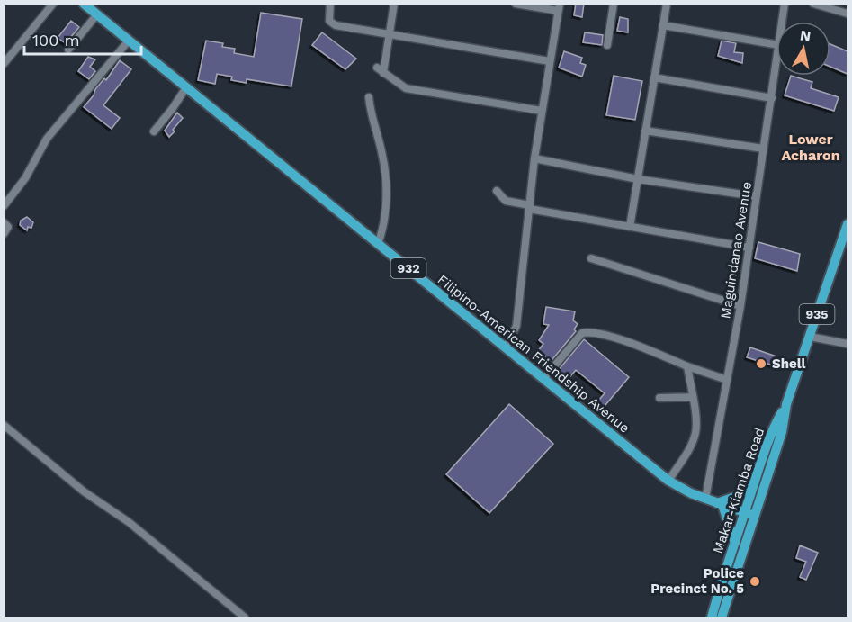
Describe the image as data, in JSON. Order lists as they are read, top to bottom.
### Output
{
  "streets": {
    "main road": [
      "932",
      "935",
      "Filipino-American Friendship Avenue",
      "Makar-Kiamba Road"
    ],
    "street": ["Maguindanao Avenue"]
  },
  "crossings": [
    ["Maguindanao Avenue", "Filipino-American Friendship Avenue"],
    ["Filipino-American Friendship Avenue", "Makar-Kiamba Road"]
  ],
  "districts": ["Lower Acharon"],
  "places": ["Shell", "Police Precinct No. 5"],
  "scale_bar": "100 m",
  "north": "top"
}
